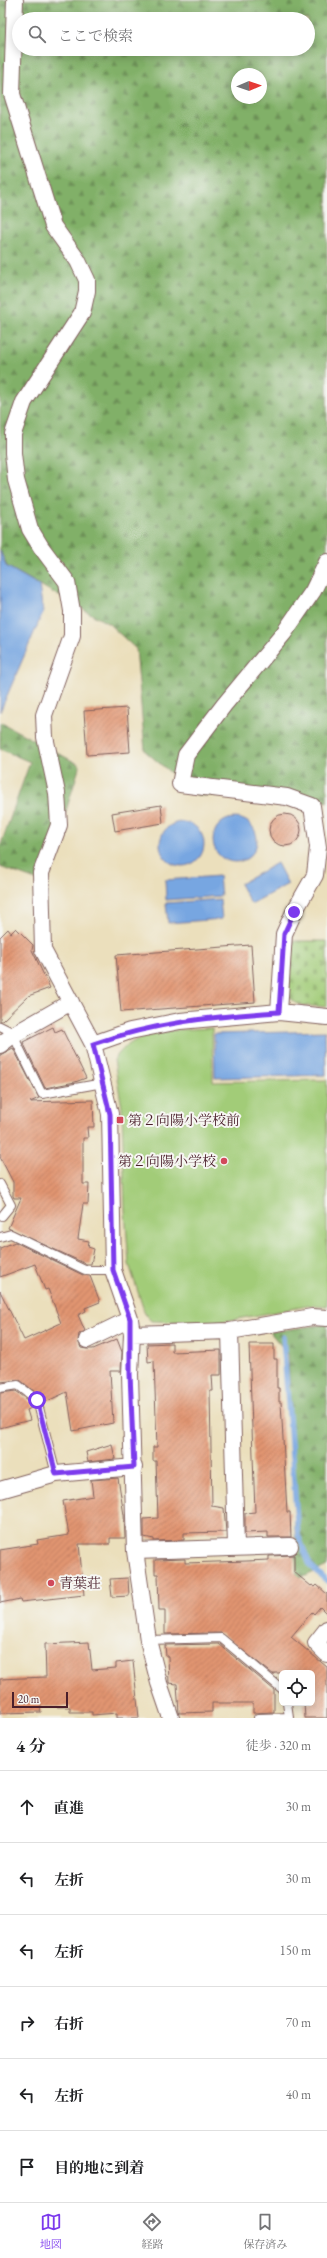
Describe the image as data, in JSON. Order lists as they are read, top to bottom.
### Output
{
  "places": {
    "transit": ["第２向陽小学校前"],
    "other": ["第２向陽小学校", "青葉荘"]
  },
  "scale_bar": "20 m",
  "north": "right",
  "page": {
    "search": "ここで検索",
    "scale": "20 m",
    "heading": ["4 分", "徒歩 · 320 m"],
    "list": [
      ["直進", "30 m"],
      ["左折", "30 m"],
      ["左折", "150 m"],
      ["右折", "70 m"],
      ["左折", "40 m"],
      "目的地に到着"
    ],
    "nav": ["地図", "経路", "保存済み"]
  }
}
